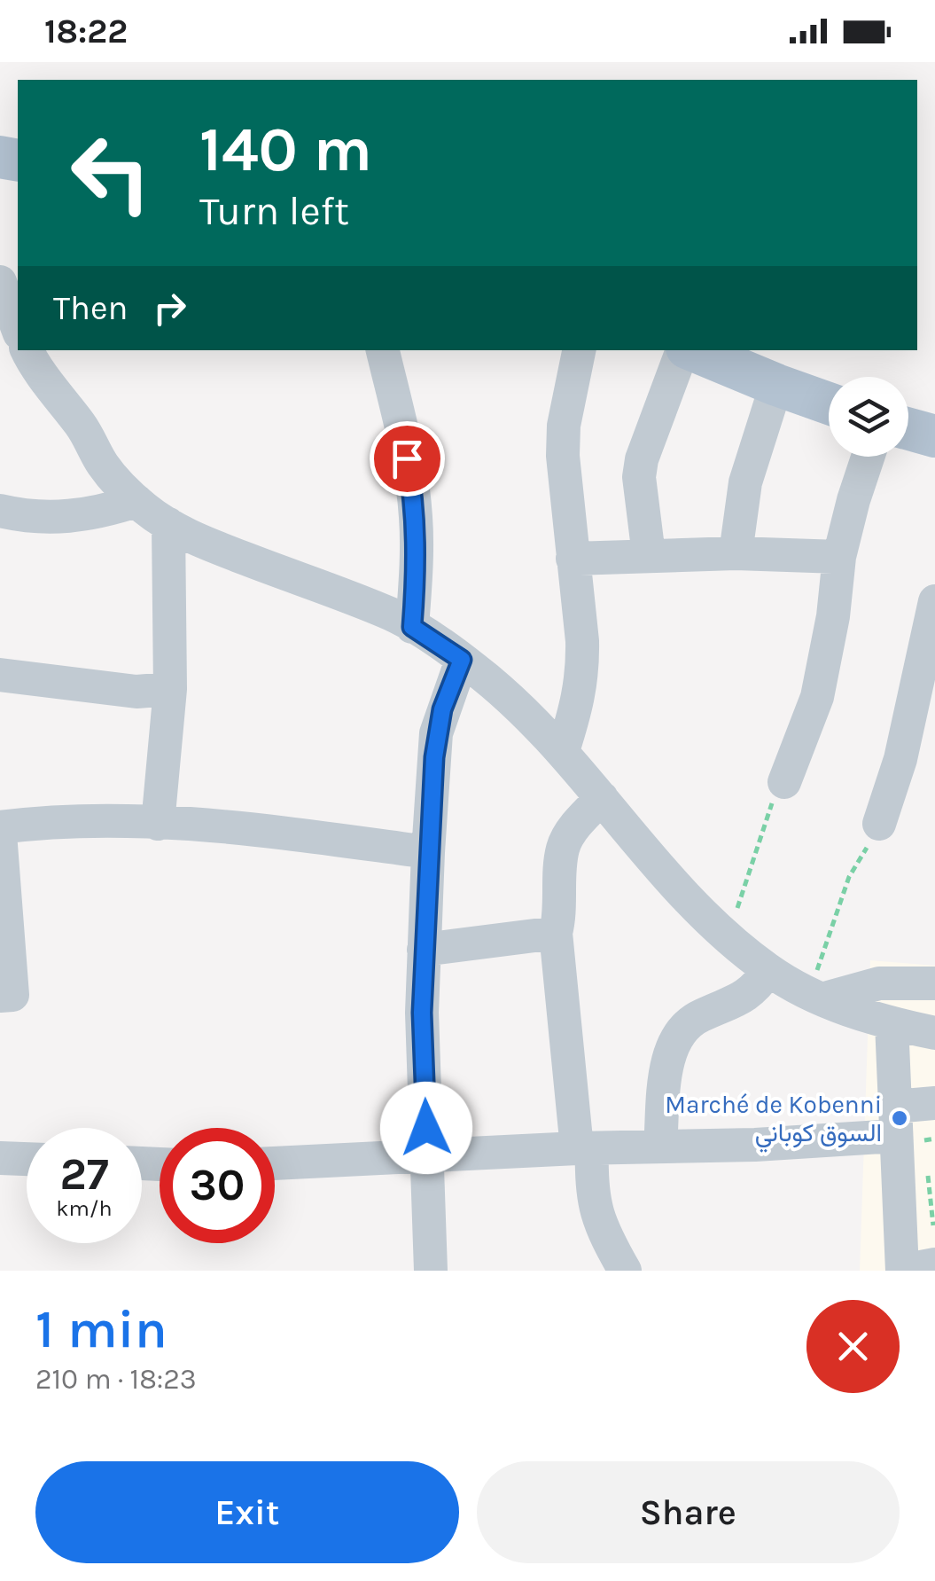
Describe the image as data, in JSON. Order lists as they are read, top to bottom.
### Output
{
  "places": ["Marché de Kobenni السوق كوباني"],
  "page": {
    "status": "18:22",
    "turn": ["140 m", "Turn left"],
    "then": "Then",
    "speed": "27 km/h",
    "limit": "30",
    "heading": ["1 min", "210 m · 18:23"],
    "buttons": ["Exit", "Share"]
  }
}
